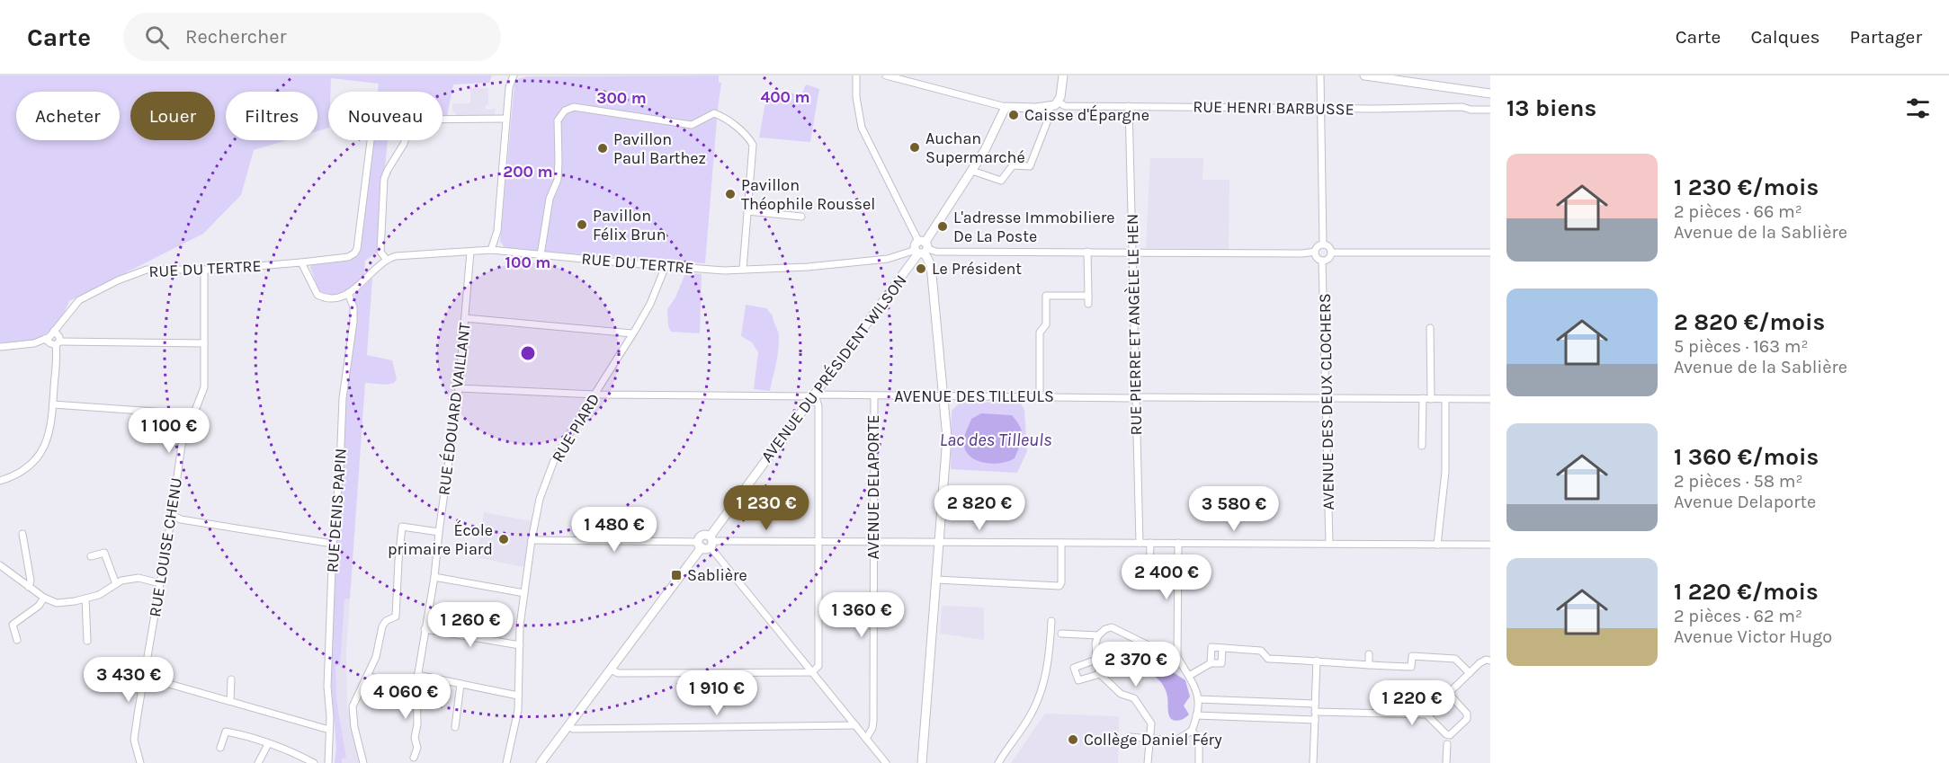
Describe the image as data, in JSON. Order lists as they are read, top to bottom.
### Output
{
  "streets": {
    "street": [
      "RUE HENRI BARBUSSE",
      "RUE DU TERTRE",
      "RUE PIERRE ET ANGÈLE LE HEN",
      "AVENUE DU PRÉSIDENT WILSON",
      "AVENUE DES TILLEULS",
      "AVENUE DES DEUX CLOCHERS",
      "RUE ÉDOUARD VAILLANT",
      "RUE PIARD",
      "AVENUE DELAPORTE",
      "RUE DENIS PAPIN",
      "RUE LOUISE CHENU"
    ]
  },
  "crossings": [
    ["RUE HENRI BARBUSSE", "RUE PIERRE ET ANGÈLE LE HEN"],
    ["RUE DU TERTRE", "AVENUE DU PRÉSIDENT WILSON"],
    ["RUE DU TERTRE", "RUE ÉDOUARD VAILLANT"],
    ["RUE DU TERTRE", "RUE PIARD"],
    ["RUE DU TERTRE", "RUE LOUISE CHENU"],
    ["RUE PIERRE ET ANGÈLE LE HEN", "AVENUE DES TILLEULS"],
    ["AVENUE DU PRÉSIDENT WILSON", "AVENUE DES TILLEULS"],
    ["AVENUE DES TILLEULS", "AVENUE DES DEUX CLOCHERS"],
    ["AVENUE DES TILLEULS", "RUE ÉDOUARD VAILLANT"],
    ["AVENUE DES TILLEULS", "RUE PIARD"],
    ["AVENUE DES TILLEULS", "AVENUE DELAPORTE"]
  ],
  "water": ["Lac des Tilleuls"],
  "places": {
    "other": [
      "Caisse d'Épargne",
      "Auchan Supermarché",
      "Pavillon Paul Barthez",
      "Pavillon Théophile Roussel",
      "Pavillon Félix Brun",
      "L'adresse Immobiliere De La Poste",
      "Le Président",
      "École primaire Piard",
      "Collège Daniel Féry"
    ],
    "transit": ["Sablière"]
  },
  "page": {
    "header": "Carte",
    "search": "Rechercher",
    "nav": ["Carte", "Calques", "Partager"],
    "heading": "13 biens",
    "chip": [
      "Acheter",
      "Louer",
      "Filtres",
      "Nouveau"
    ],
    "list": [
      {
        "name": "1 230 €/mois",
        "note": "2 pièces · 66 m² · Avenue de la Sablière"
      },
      {
        "name": "2 820 €/mois",
        "note": "5 pièces · 163 m² · Avenue de la Sablière"
      },
      {
        "name": "1 360 €/mois",
        "note": "2 pièces · 58 m² · Avenue Delaporte"
      },
      {
        "name": "1 220 €/mois",
        "note": "2 pièces · 62 m² · Avenue Victor Hugo"
      }
    ],
    "price": [
      "1 100 €",
      "1 230 €",
      "2 820 €",
      "3 580 €",
      "1 480 €",
      "2 400 €",
      "1 360 €",
      "1 260 €",
      "2 370 €",
      "3 430 €",
      "1 910 €",
      "4 060 €",
      "1 220 €"
    ]
  },
  "rings": [
    "400 m",
    "300 m",
    "200 m",
    "100 m"
  ]
}
